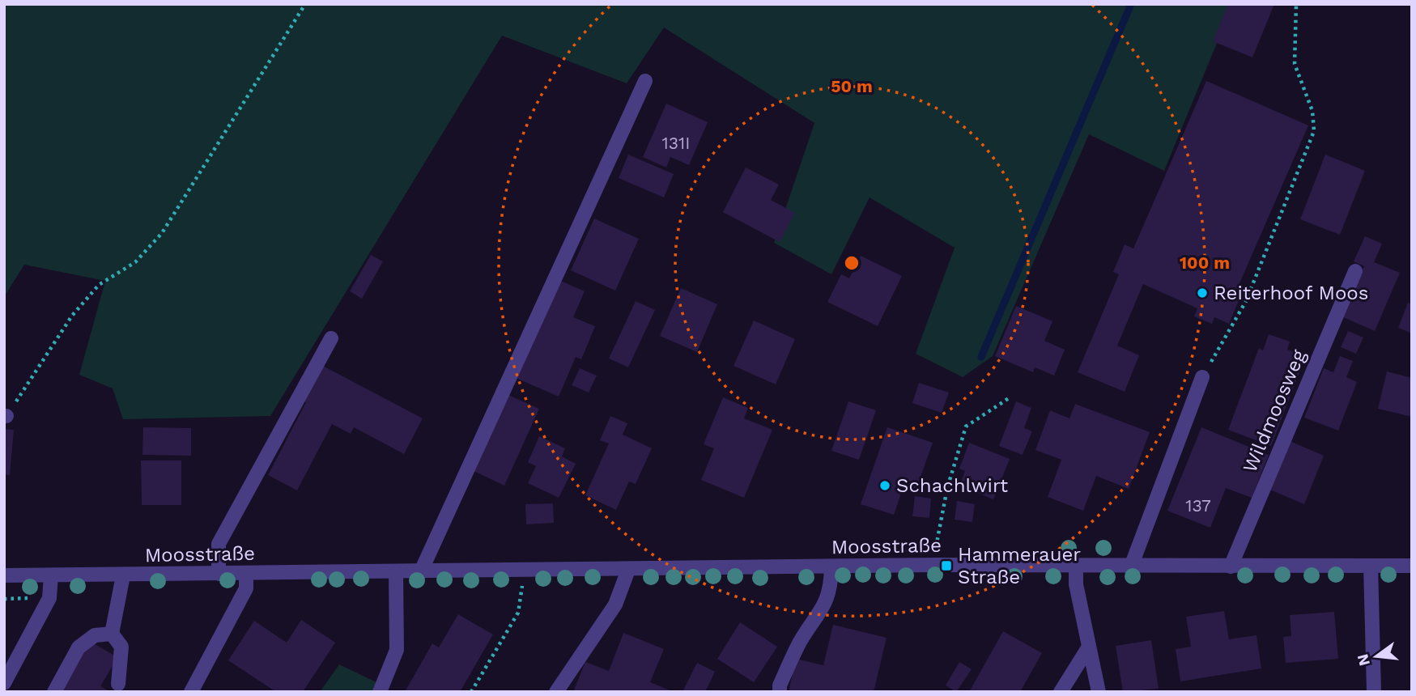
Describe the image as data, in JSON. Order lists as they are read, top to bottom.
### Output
{
  "streets": {
    "street": ["Wildmoosweg", "Moosstraße"]
  },
  "crossings": [
    ["Wildmoosweg", "Moosstraße"]
  ],
  "places": {
    "other": ["Reiterhoof Moos", "Schachlwirt"],
    "transit": ["Hammerauer Straße"]
  },
  "house_numbers": ["131I", "137"],
  "north": "left",
  "rings": ["50 m", "100 m"]
}
